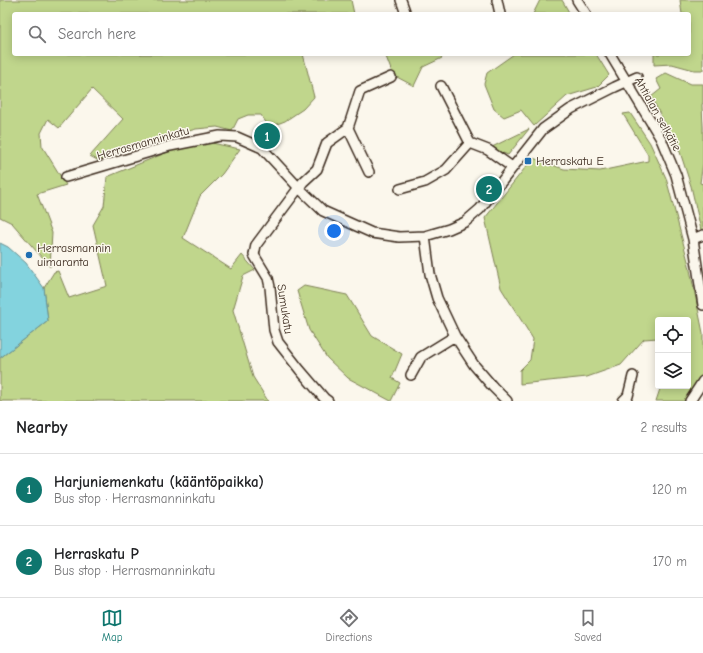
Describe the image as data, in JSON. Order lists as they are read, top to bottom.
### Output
{
  "streets": {
    "street": ["Ahtialan selkätie", "Herrasmanninkatu", "Sumukatu"]
  },
  "crossings": [
    ["Ahtialan selkätie", "Herrasmanninkatu"],
    ["Herrasmanninkatu", "Sumukatu"]
  ],
  "places": {
    "transit": ["Herraskatu E"],
    "other": ["Herrasmannin uimaranta"]
  },
  "page": {
    "search": "Search here",
    "pins": ["1", "2"],
    "heading": ["Nearby", "2 results"],
    "list": [
      {
        "mark": "1",
        "name": "Harjuniemenkatu (kääntöpaikka)",
        "note": "Bus stop · Herrasmanninkatu",
        "value": "120 m"
      },
      {
        "mark": "2",
        "name": "Herraskatu P",
        "note": "Bus stop · Herrasmanninkatu",
        "value": "170 m"
      }
    ],
    "nav": ["Map", "Directions", "Saved"]
  }
}
